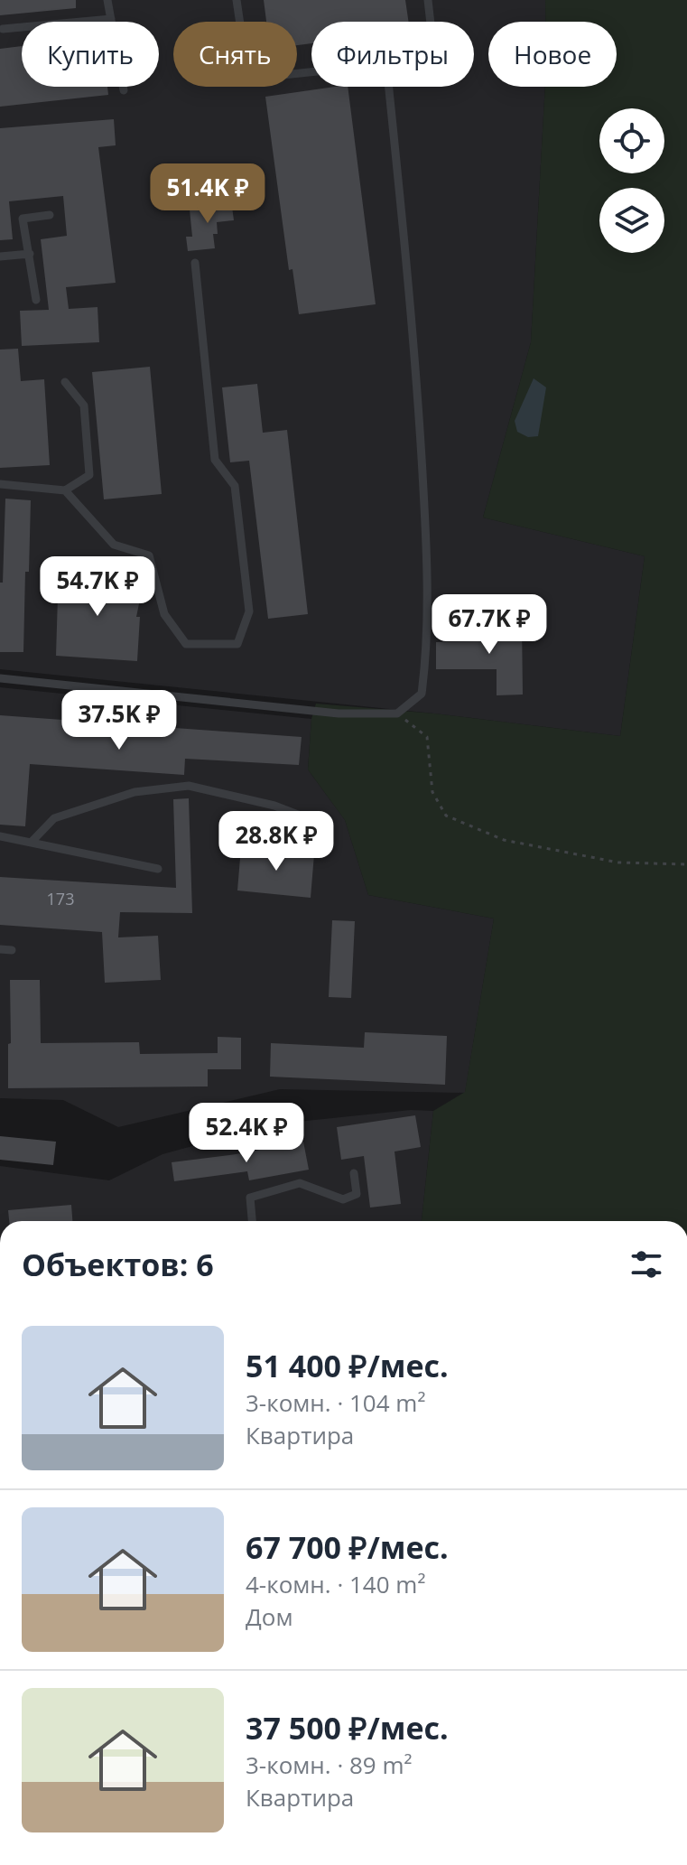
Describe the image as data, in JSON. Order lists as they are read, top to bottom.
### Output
{
  "house_numbers": ["173"],
  "page": {
    "chip": [
      "Купить",
      "Снять",
      "Фильтры",
      "Новое"
    ],
    "price": [
      "51.4K ₽",
      "54.7K ₽",
      "67.7K ₽",
      "37.5K ₽",
      "28.8K ₽",
      "52.4K ₽"
    ],
    "heading": "Объектов: 6",
    "list": [
      {
        "name": "51 400 ₽/мес.",
        "note": "3-комн. · 104 m² · Квартира"
      },
      {
        "name": "67 700 ₽/мес.",
        "note": "4-комн. · 140 m² · Дом"
      },
      {
        "name": "37 500 ₽/мес.",
        "note": "3-комн. · 89 m² · Квартира"
      }
    ]
  }
}
